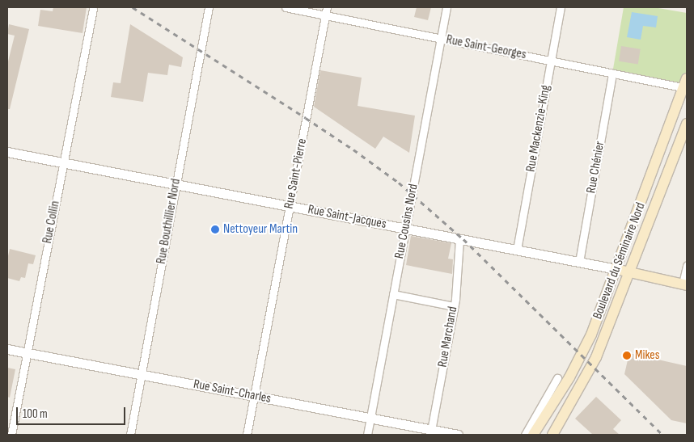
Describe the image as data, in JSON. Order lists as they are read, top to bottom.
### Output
{
  "streets": {
    "main road": ["Rue Saint-Jacques", "Boulevard du Séminaire Nord"],
    "street": [
      "Rue Saint-Georges",
      "Rue Mackenzie-King",
      "Rue Chénier",
      "Rue Saint-Pierre",
      "Rue Bouthillier Nord",
      "Rue Cousins Nord",
      "Rue Collin",
      "Rue Marchand",
      "Rue Saint-Charles"
    ]
  },
  "crossings": [
    ["Rue Saint-Georges", "Rue Mackenzie-King"],
    ["Rue Saint-Georges", "Rue Chénier"],
    ["Rue Saint-Georges", "Rue Saint-Pierre"],
    ["Rue Saint-Georges", "Rue Cousins Nord"],
    ["Rue Saint-Georges", "Boulevard du Séminaire Nord"],
    ["Rue Mackenzie-King", "Rue Saint-Jacques"],
    ["Rue Chénier", "Rue Saint-Jacques"],
    ["Rue Saint-Pierre", "Rue Saint-Jacques"],
    ["Rue Saint-Pierre", "Rue Saint-Charles"],
    ["Rue Saint-Jacques", "Rue Bouthillier Nord"],
    ["Rue Saint-Jacques", "Rue Cousins Nord"],
    ["Rue Saint-Jacques", "Rue Collin"],
    ["Rue Saint-Jacques", "Boulevard du Séminaire Nord"],
    ["Rue Saint-Jacques", "Rue Marchand"],
    ["Rue Bouthillier Nord", "Rue Saint-Charles"],
    ["Rue Cousins Nord", "Rue Saint-Charles"],
    ["Rue Collin", "Rue Saint-Charles"],
    ["Rue Marchand", "Rue Saint-Charles"]
  ],
  "places": ["Nettoyeur Martin", "Mikes"],
  "scale_bar": "100 m"
}
